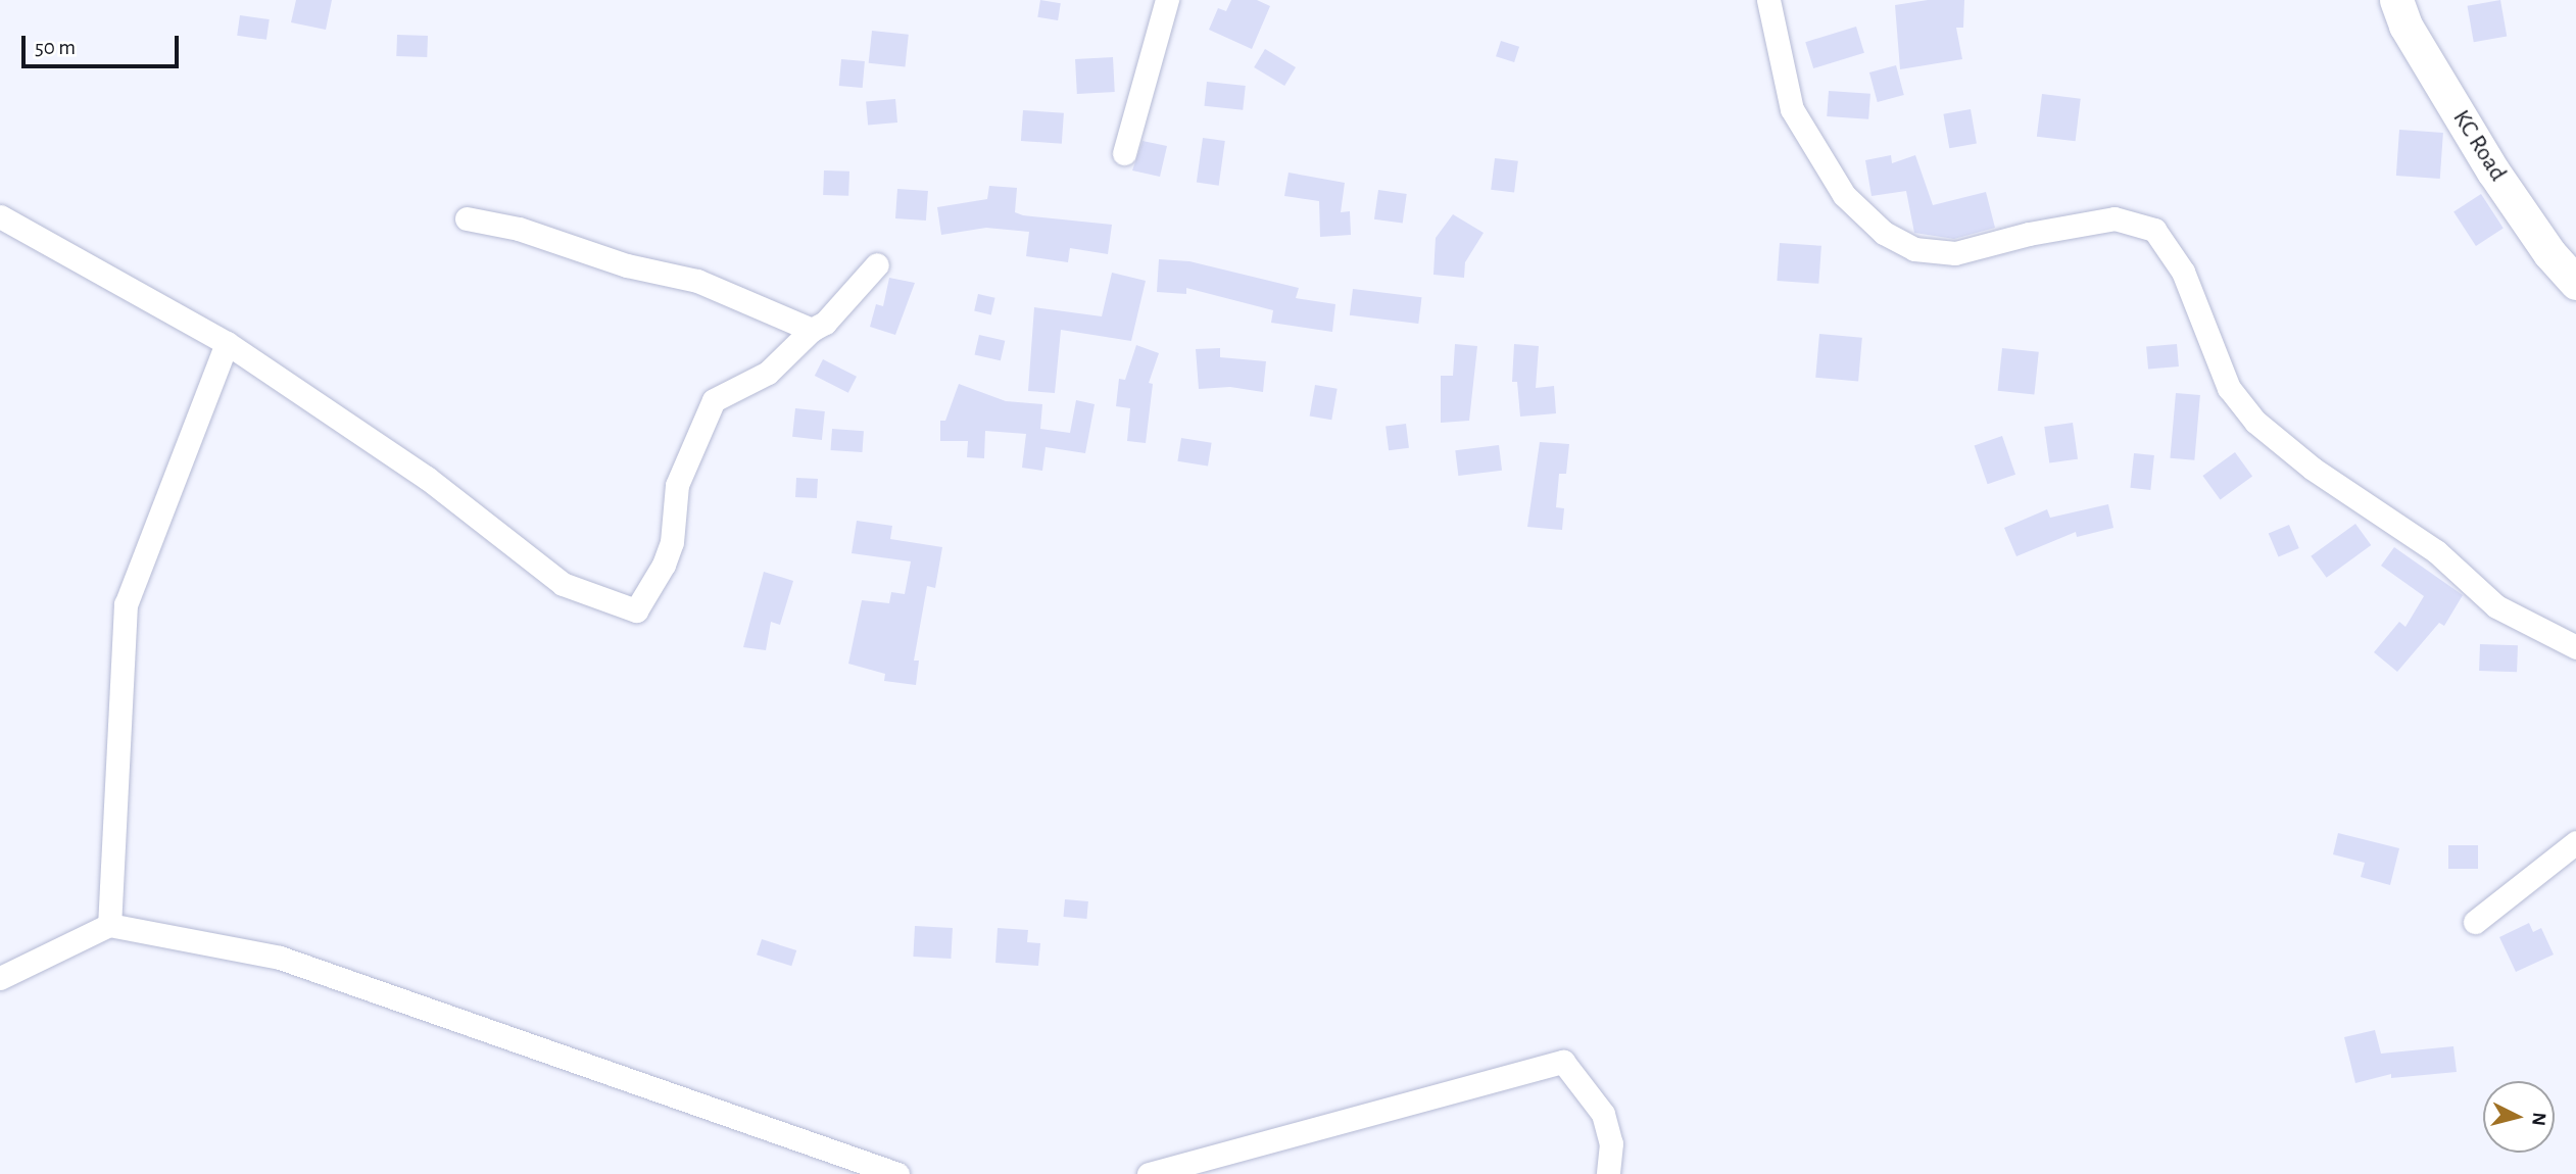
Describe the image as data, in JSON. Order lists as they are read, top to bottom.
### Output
{
  "streets": {
    "main road": ["KC Road"]
  },
  "scale_bar": "50 m",
  "north": "right"
}
